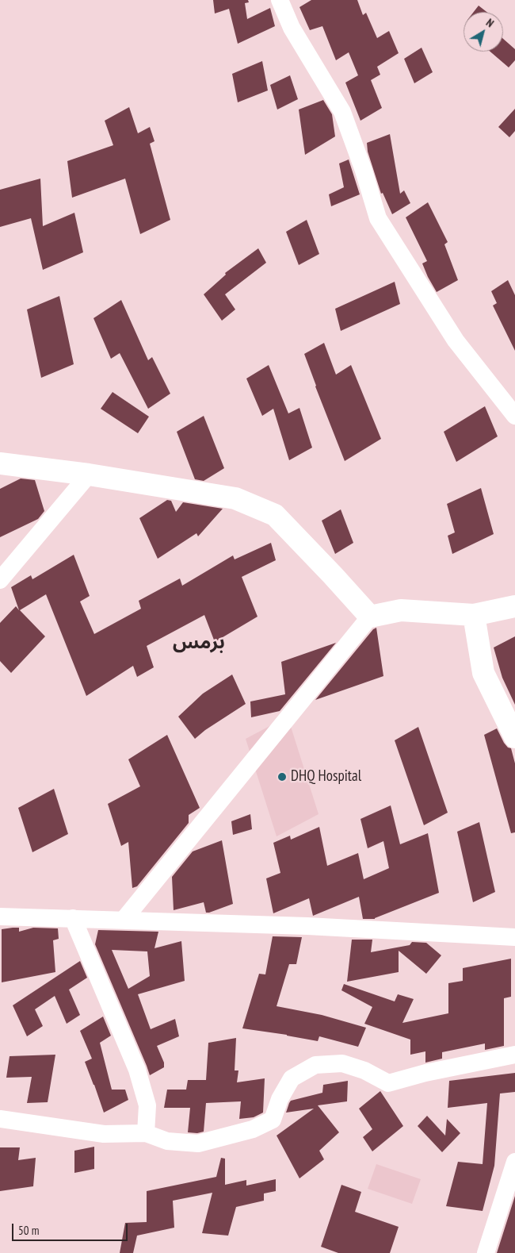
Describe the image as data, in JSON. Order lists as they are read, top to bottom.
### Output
{
  "districts": ["برمس"],
  "places": ["DHQ Hospital"],
  "scale_bar": "50 m",
  "north": "top right"
}
